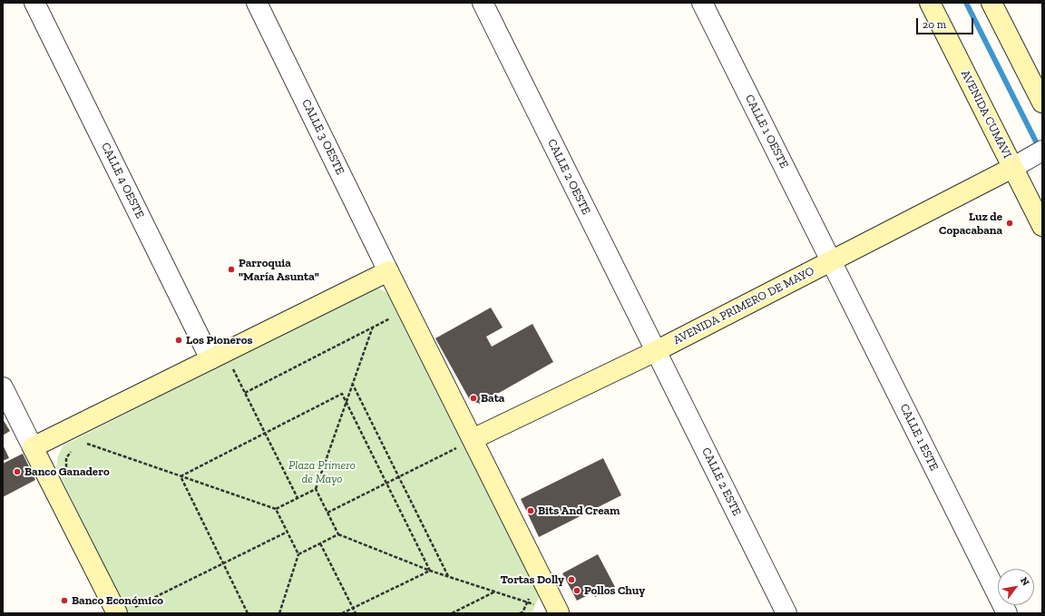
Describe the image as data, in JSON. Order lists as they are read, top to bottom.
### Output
{
  "streets": {
    "street": [
      "AVENIDA CUMAVI",
      "CALLE 1 OESTE",
      "CALLE 3 OESTE",
      "CALLE 2 OESTE",
      "CALLE 4 OESTE",
      "AVENIDA PRIMERO DE MAYO",
      "CALLE 1 ESTE",
      "CALLE 2 ESTE"
    ]
  },
  "crossings": [
    ["AVENIDA CUMAVI", "AVENIDA PRIMERO DE MAYO"],
    ["CALLE 1 OESTE", "AVENIDA PRIMERO DE MAYO"],
    ["CALLE 1 OESTE", "CALLE 1 ESTE"],
    ["CALLE 2 OESTE", "AVENIDA PRIMERO DE MAYO"],
    ["CALLE 2 OESTE", "CALLE 2 ESTE"],
    ["AVENIDA PRIMERO DE MAYO", "CALLE 1 ESTE"],
    ["AVENIDA PRIMERO DE MAYO", "CALLE 2 ESTE"]
  ],
  "parks": ["Plaza Primero de Mayo"],
  "places": [
    "Luz de Copacabana",
    "Parroquia \"María Asunta\"",
    "Los Pioneros",
    "Bata",
    "Banco Ganadero",
    "Bits And Cream",
    "Tortas Dolly",
    "Pollos Chuy",
    "Banco Económico"
  ],
  "scale_bar": "20 m",
  "north": "top right"
}
